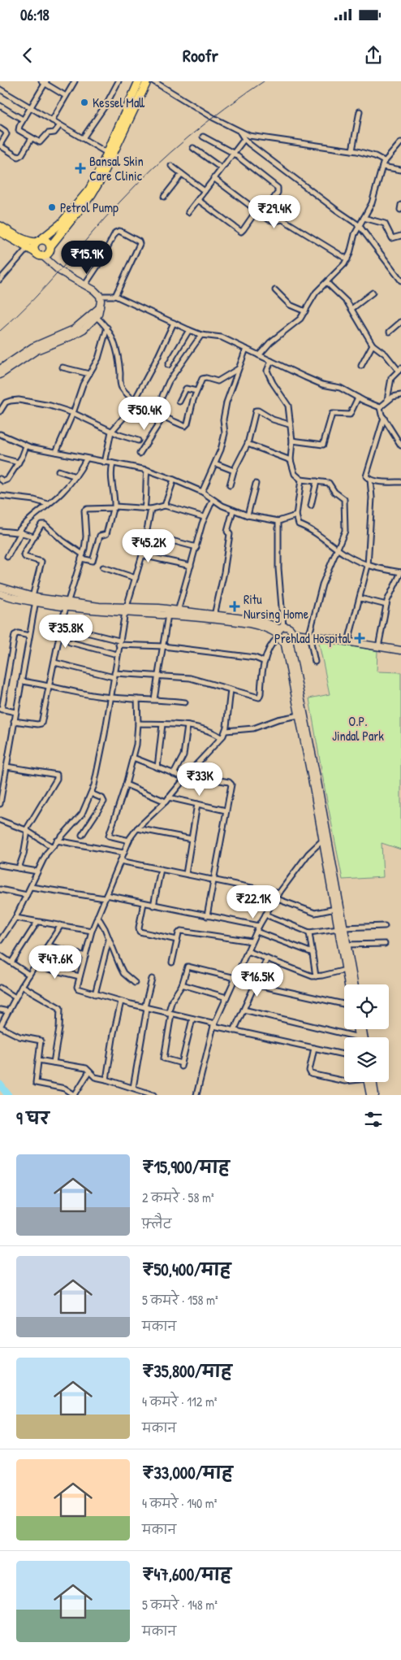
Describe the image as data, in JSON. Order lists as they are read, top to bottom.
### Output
{
  "parks": ["O.P. Jindal Park"],
  "places": {
    "other": ["Kessel Mall", "Petrol Pump"],
    "health": ["Bansal Skin Care Clinic", "Ritu Nursing Home", "Prehlad Hospital"]
  },
  "page": {
    "status": "06:18",
    "header": "Roofr",
    "price": [
      "₹29.4K",
      "₹15.9K",
      "₹50.4K",
      "₹45.2K",
      "₹35.8K",
      "₹33K",
      "₹22.1K",
      "₹47.6K",
      "₹16.5K"
    ],
    "heading": "9 घर",
    "list": [
      {
        "name": "₹15,900/माह",
        "note": "2 कमरे · 58 m² · फ़्लैट"
      },
      {
        "name": "₹50,400/माह",
        "note": "5 कमरे · 158 m² · मकान"
      },
      {
        "name": "₹35,800/माह",
        "note": "4 कमरे · 112 m² · मकान"
      },
      {
        "name": "₹33,000/माह",
        "note": "4 कमरे · 140 m² · मकान"
      },
      {
        "name": "₹47,600/माह",
        "note": "5 कमरे · 148 m² · मकान"
      }
    ]
  }
}
